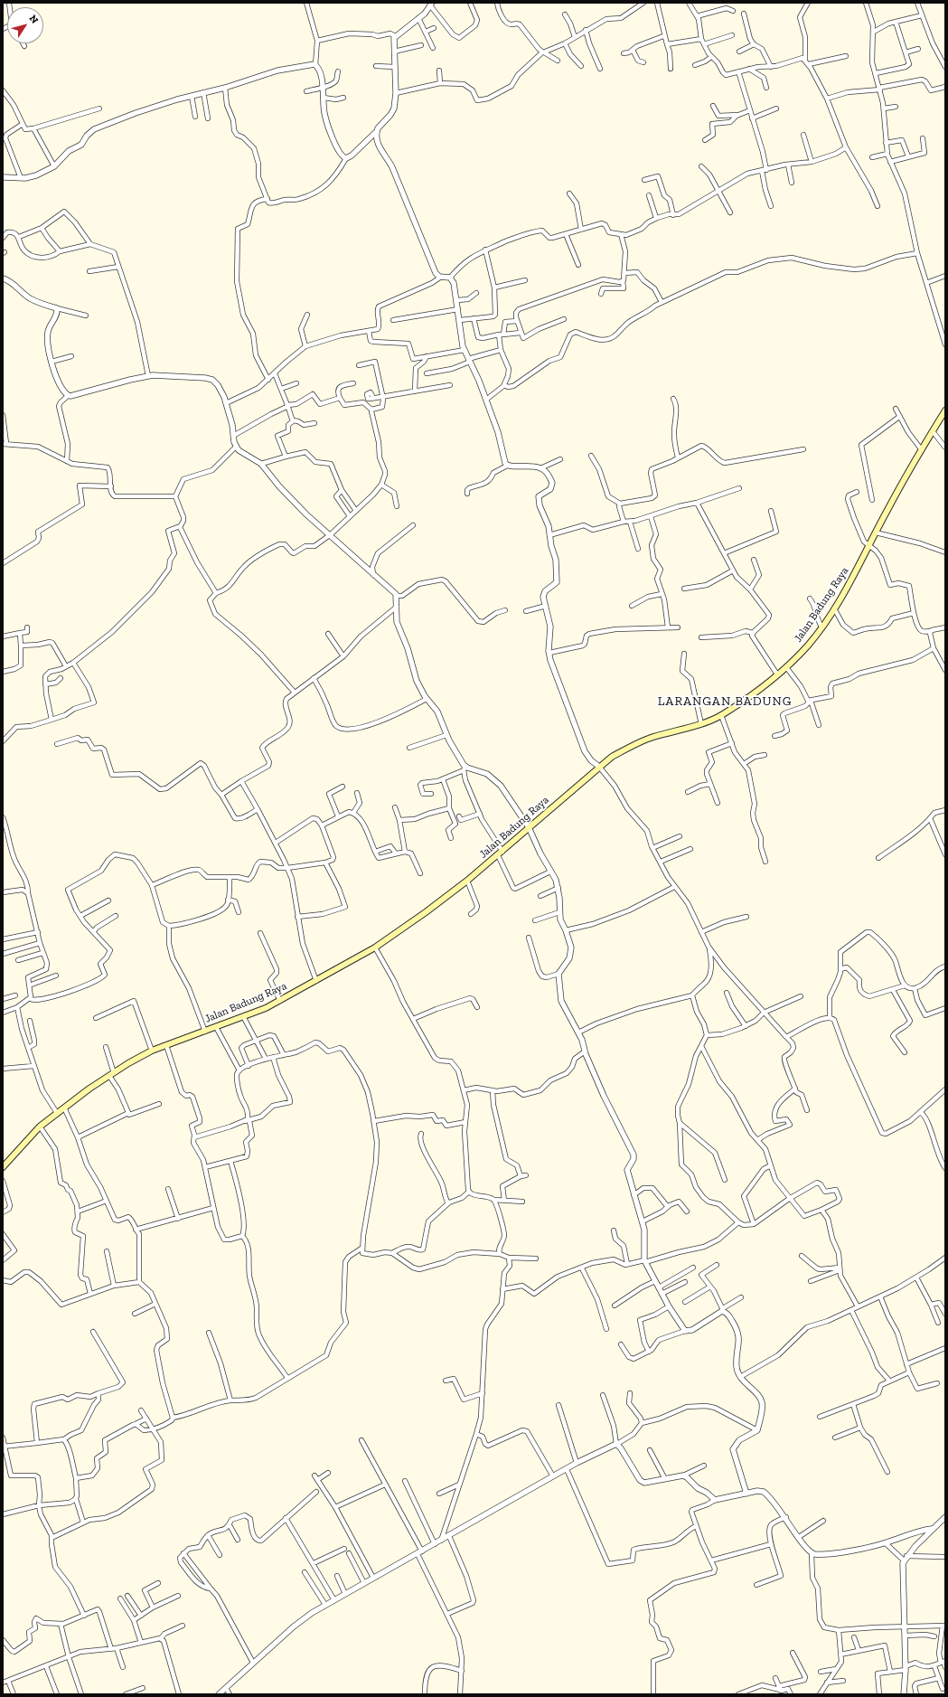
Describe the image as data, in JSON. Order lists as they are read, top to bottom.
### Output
{
  "streets": {
    "main road": ["Jalan Badung Raya"]
  },
  "districts": ["LARANGAN BADUNG"],
  "north": "top right"
}
